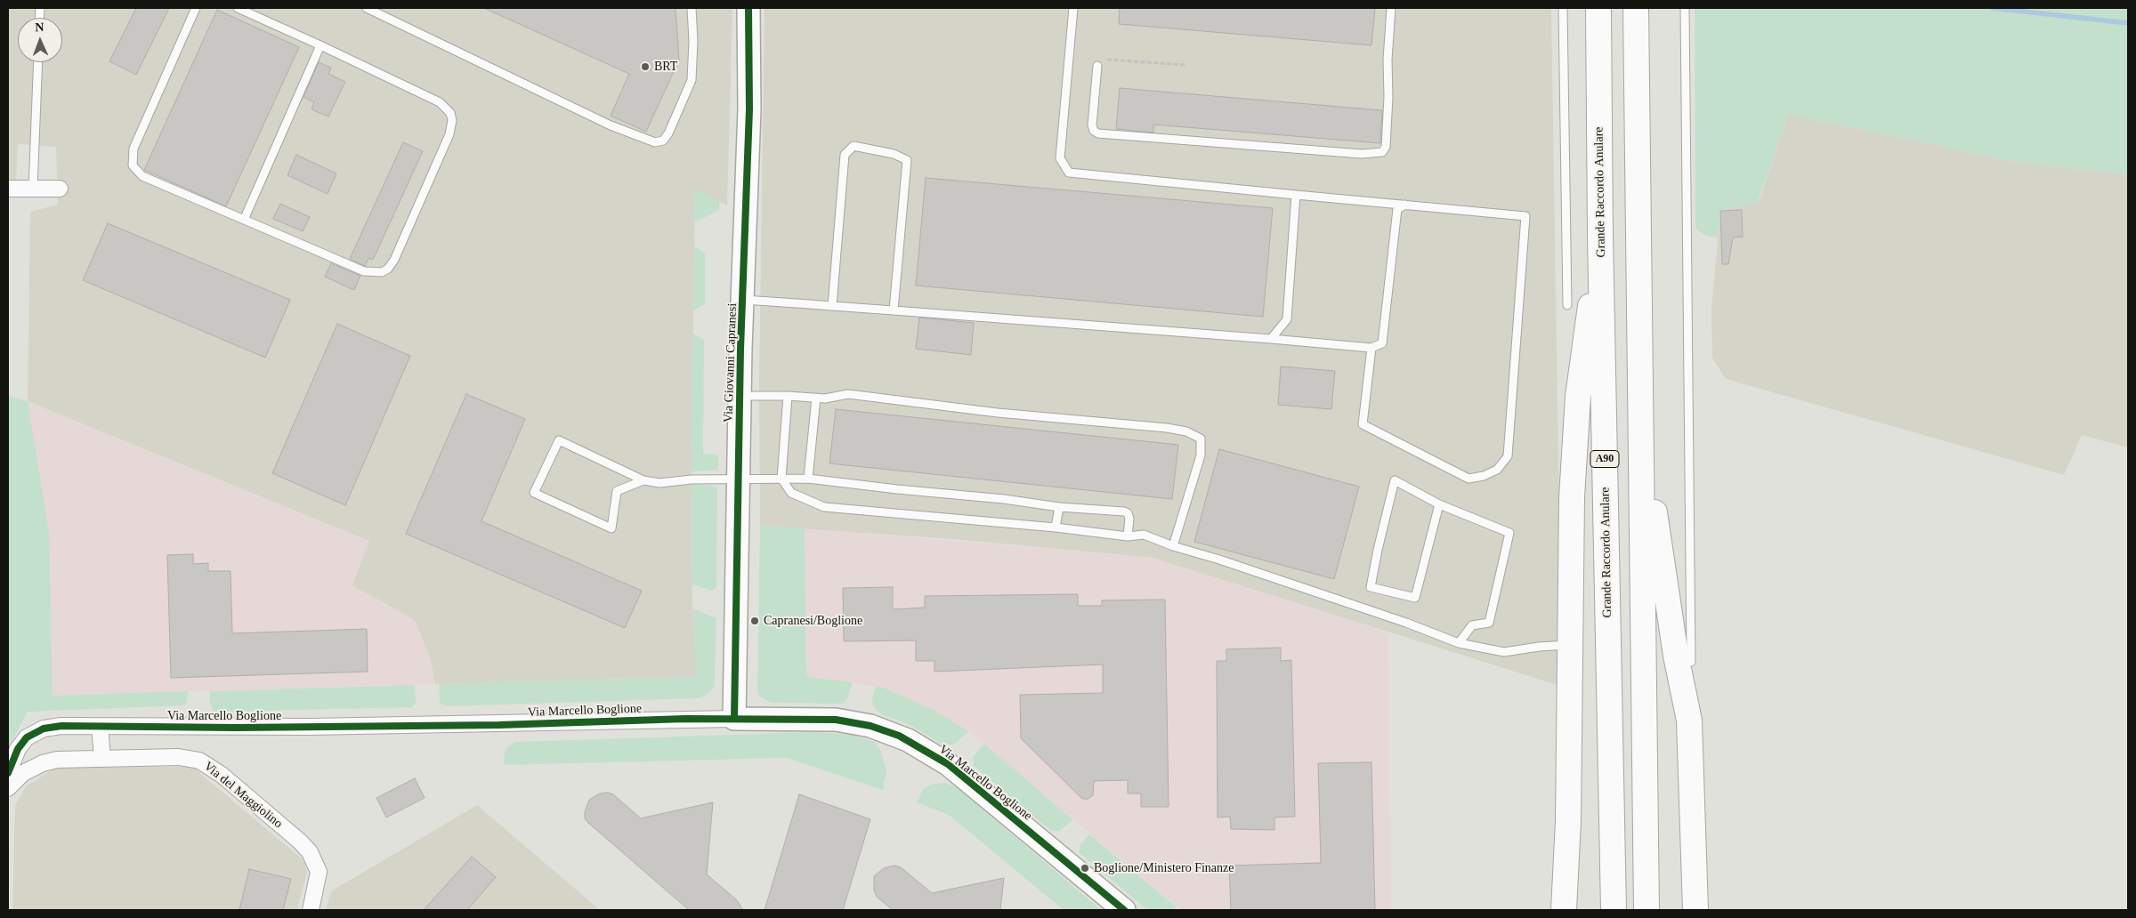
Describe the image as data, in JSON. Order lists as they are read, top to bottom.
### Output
{
  "streets": {
    "highway": ["Grande Raccordo Anulare", "A90"],
    "street": ["Via Giovanni Capranesi", "Via Marcello Boglione", "Via del Maggiolino"]
  },
  "crossings": [
    ["Via Giovanni Capranesi", "Via Marcello Boglione"]
  ],
  "places": ["BRT", "Capranesi/Boglione", "Boglione/Ministero Finanze"],
  "north": "top"
}
